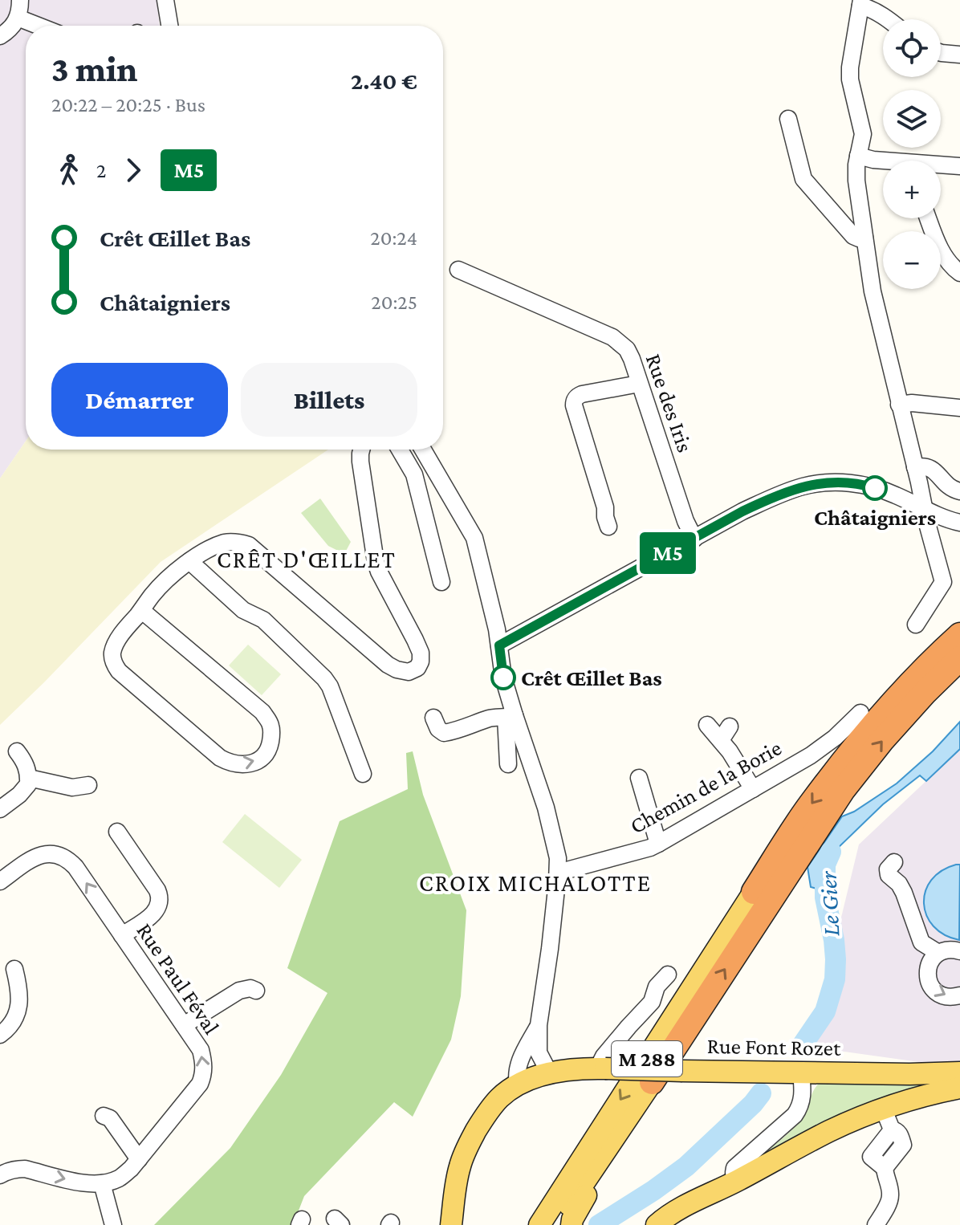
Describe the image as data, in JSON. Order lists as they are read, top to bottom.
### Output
{
  "streets": {
    "highway": ["M 288"],
    "main road": ["Rue Font Rozet"],
    "street": ["Rue des Iris", "Chemin de la Borie", "Rue Paul Féval"]
  },
  "districts": ["CRÊT D'ŒILLET", "CROIX MICHALOTTE"],
  "water": ["Le Gier"],
  "places": ["Châtaigniers", "Crêt Œillet Bas"],
  "lines": ["bus line M5"],
  "page": {
    "on_map": "M5",
    "map_buttons": ["+", "−"],
    "heading": ["3 min", "20:22 – 20:25 · Bus", "2.40 €"],
    "legs": ["2", "M5"],
    "list": [
      {
        "name": "Crêt Œillet Bas",
        "value": "20:24"
      },
      {
        "name": "Châtaigniers",
        "value": "20:25"
      }
    ],
    "buttons": ["Démarrer", "Billets"]
  }
}
